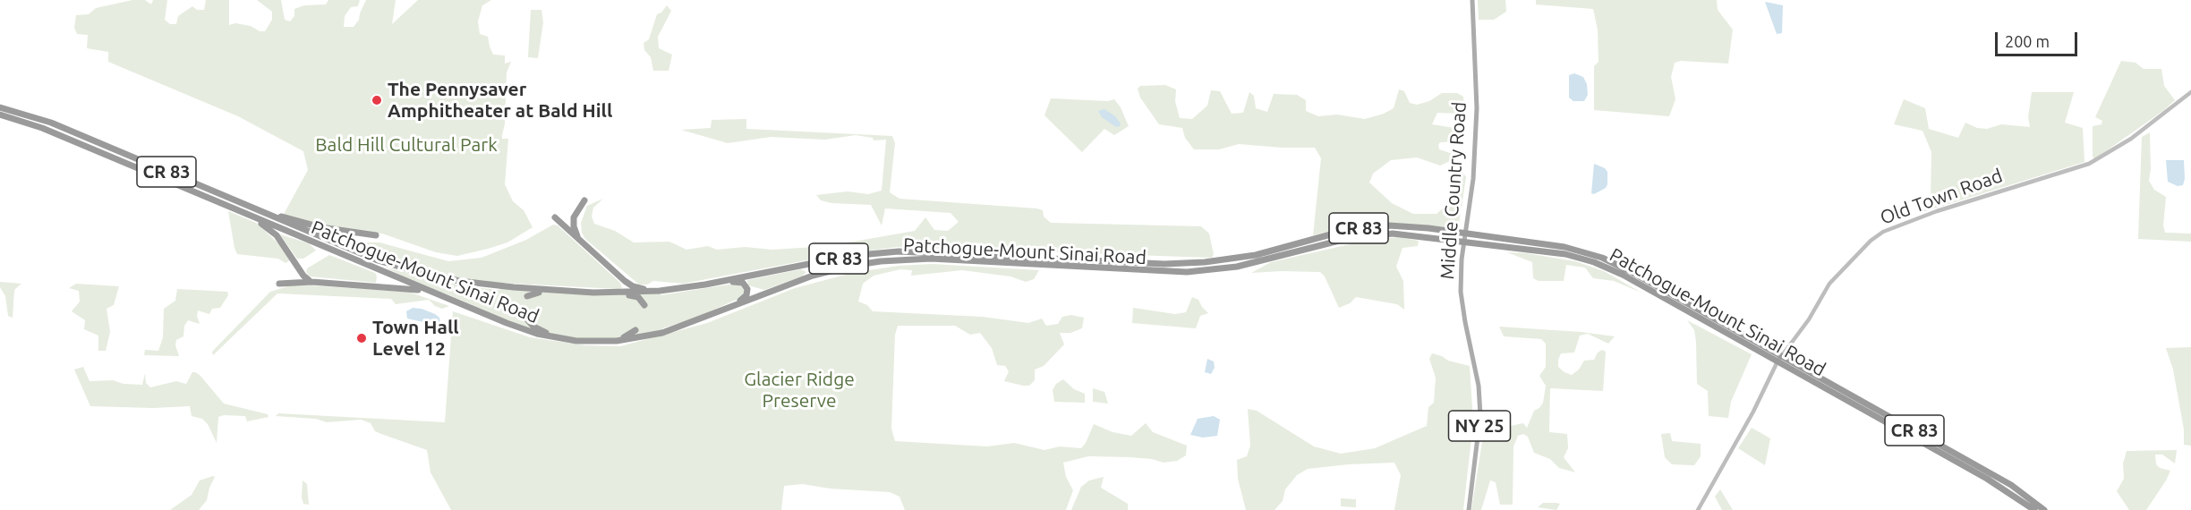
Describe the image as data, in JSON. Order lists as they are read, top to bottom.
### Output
{
  "streets": {
    "highway": ["CR 83", "Patchogue-Mount Sinai Road"],
    "main road": ["Middle Country Road", "Old Town Road", "NY 25"]
  },
  "crossings": [
    ["Middle Country Road", "Patchogue-Mount Sinai Road"],
    ["Old Town Road", "Patchogue-Mount Sinai Road"]
  ],
  "parks": ["Bald Hill Cultural Park", "Glacier Ridge Preserve"],
  "places": ["The Pennysaver Amphitheater at Bald Hill", "Town Hall Level 12"],
  "scale_bar": "200 m"
}
